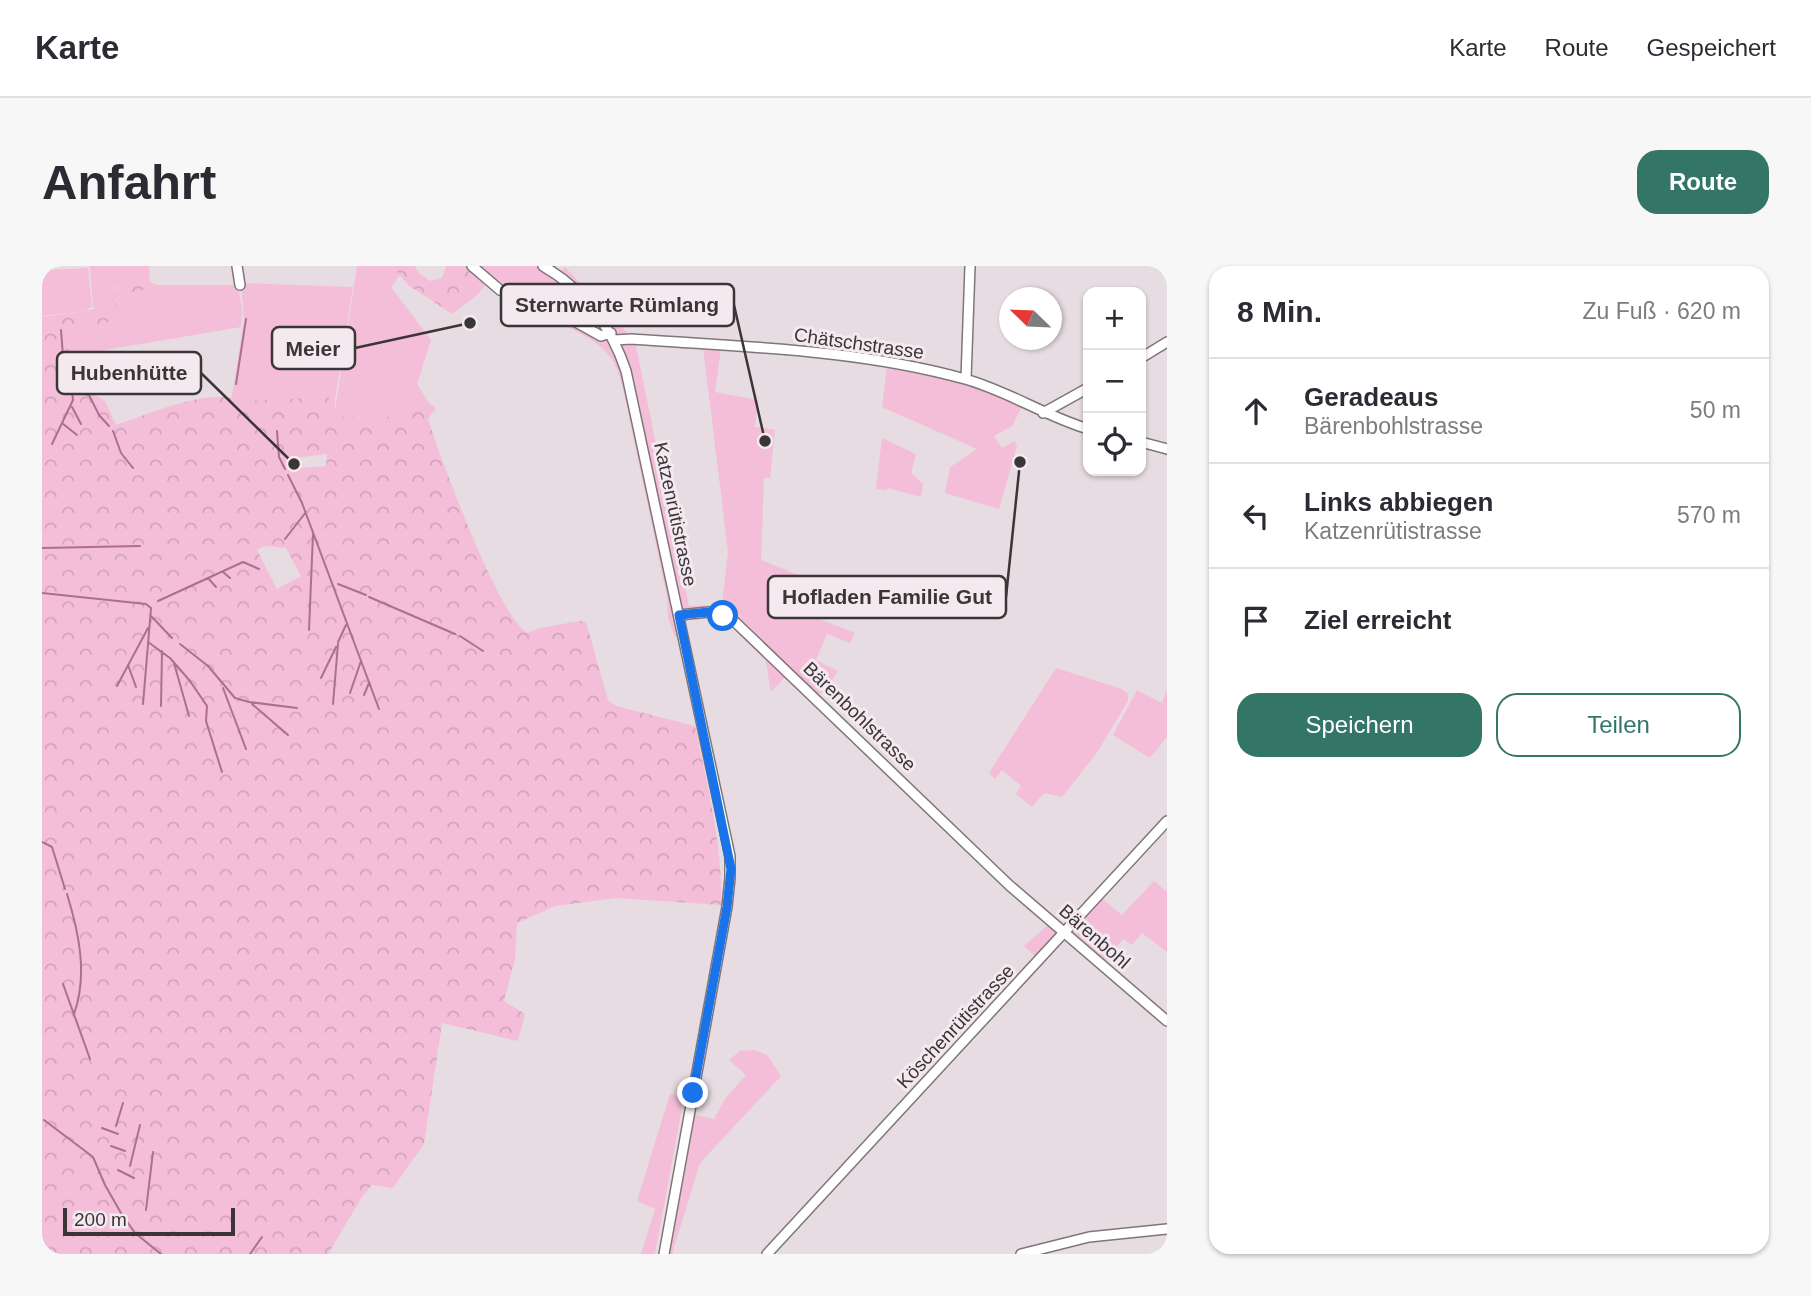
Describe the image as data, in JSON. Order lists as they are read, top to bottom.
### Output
{
  "streets": {
    "street": [
      "Chätschstrasse",
      "Katzenrütistrasse",
      "Bärenbohlstrasse",
      "Bärenbohl",
      "Köschenrütistrasse"
    ]
  },
  "crossings": [
    ["Chätschstrasse", "Katzenrütistrasse"],
    ["Katzenrütistrasse", "Bärenbohlstrasse"],
    ["Bärenbohlstrasse", "Bärenbohl"],
    ["Bärenbohl", "Köschenrütistrasse"]
  ],
  "places": [
    "Meier",
    "Sternwarte Rümlang",
    "Hofladen Familie Gut",
    "Hubenhütte"
  ],
  "scale_bar": "200 m",
  "north": "top left",
  "page": {
    "header": "Karte",
    "nav": ["Karte", "Route", "Gespeichert"],
    "buttons": [
      "Route",
      ["Speichern", "Teilen"]
    ],
    "title": "Anfahrt",
    "heading": ["8 Min.", "Zu Fuß · 620 m"],
    "map_buttons": ["+", "−"],
    "list": [
      ["Geradeaus", "Bärenbohlstrasse", "50 m"],
      ["Links abbiegen", "Katzenrütistrasse", "570 m"],
      "Ziel erreicht"
    ],
    "scale": "200 m"
  }
}
